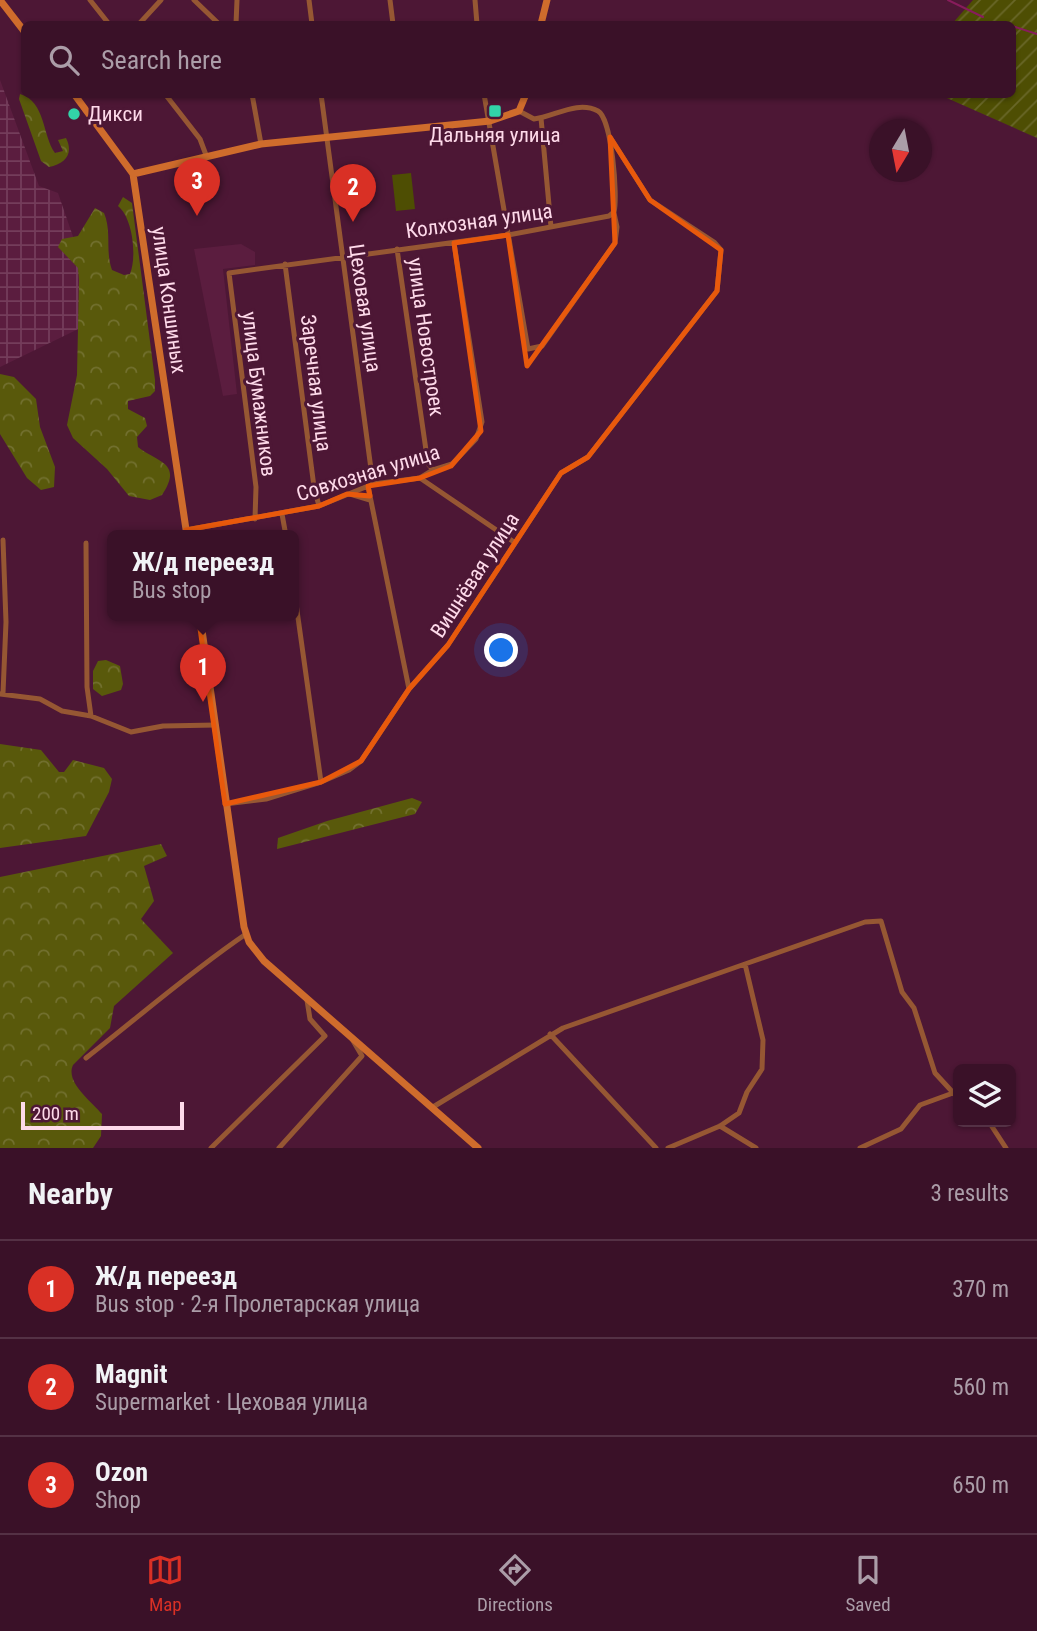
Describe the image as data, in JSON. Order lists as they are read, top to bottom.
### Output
{
  "streets": {
    "main road": ["улица Коншиных"],
    "street": [
      "Колхозная улица",
      "Цеховая улица",
      "улица Новостроек",
      "Заречная улица",
      "улица Бумажников",
      "Совхозная улица",
      "Вишнёвая улица"
    ]
  },
  "crossings": [
    ["Колхозная улица", "Цеховая улица"],
    ["Колхозная улица", "улица Новостроек"],
    ["Колхозная улица", "Заречная улица"],
    ["Колхозная улица", "улица Бумажников"],
    ["Колхозная улица", "Совхозная улица"],
    ["Цеховая улица", "Совхозная улица"],
    ["Цеховая улица", "Вишнёвая улица"],
    ["улица Новостроек", "Совхозная улица"],
    ["Заречная улица", "Совхозная улица"],
    ["улица Бумажников", "Совхозная улица"]
  ],
  "places": {
    "transit": ["Дальняя улица"],
    "other": ["Дикси"]
  },
  "scale_bar": "200 m",
  "north": "bottom",
  "page": {
    "search": "Search here",
    "pins": ["3", "2", "1"],
    "popup": ["Ж/д переезд", "Bus stop"],
    "scale": "200 m",
    "heading": ["Nearby", "3 results"],
    "list": [
      {
        "mark": "1",
        "name": "Ж/д переезд",
        "note": "Bus stop · 2-я Пролетарская улица",
        "value": "370 m"
      },
      {
        "mark": "2",
        "name": "Magnit",
        "note": "Supermarket · Цеховая улица",
        "value": "560 m"
      },
      {
        "mark": "3",
        "name": "Ozon",
        "note": "Shop",
        "value": "650 m"
      }
    ],
    "nav": ["Map", "Directions", "Saved"]
  }
}
